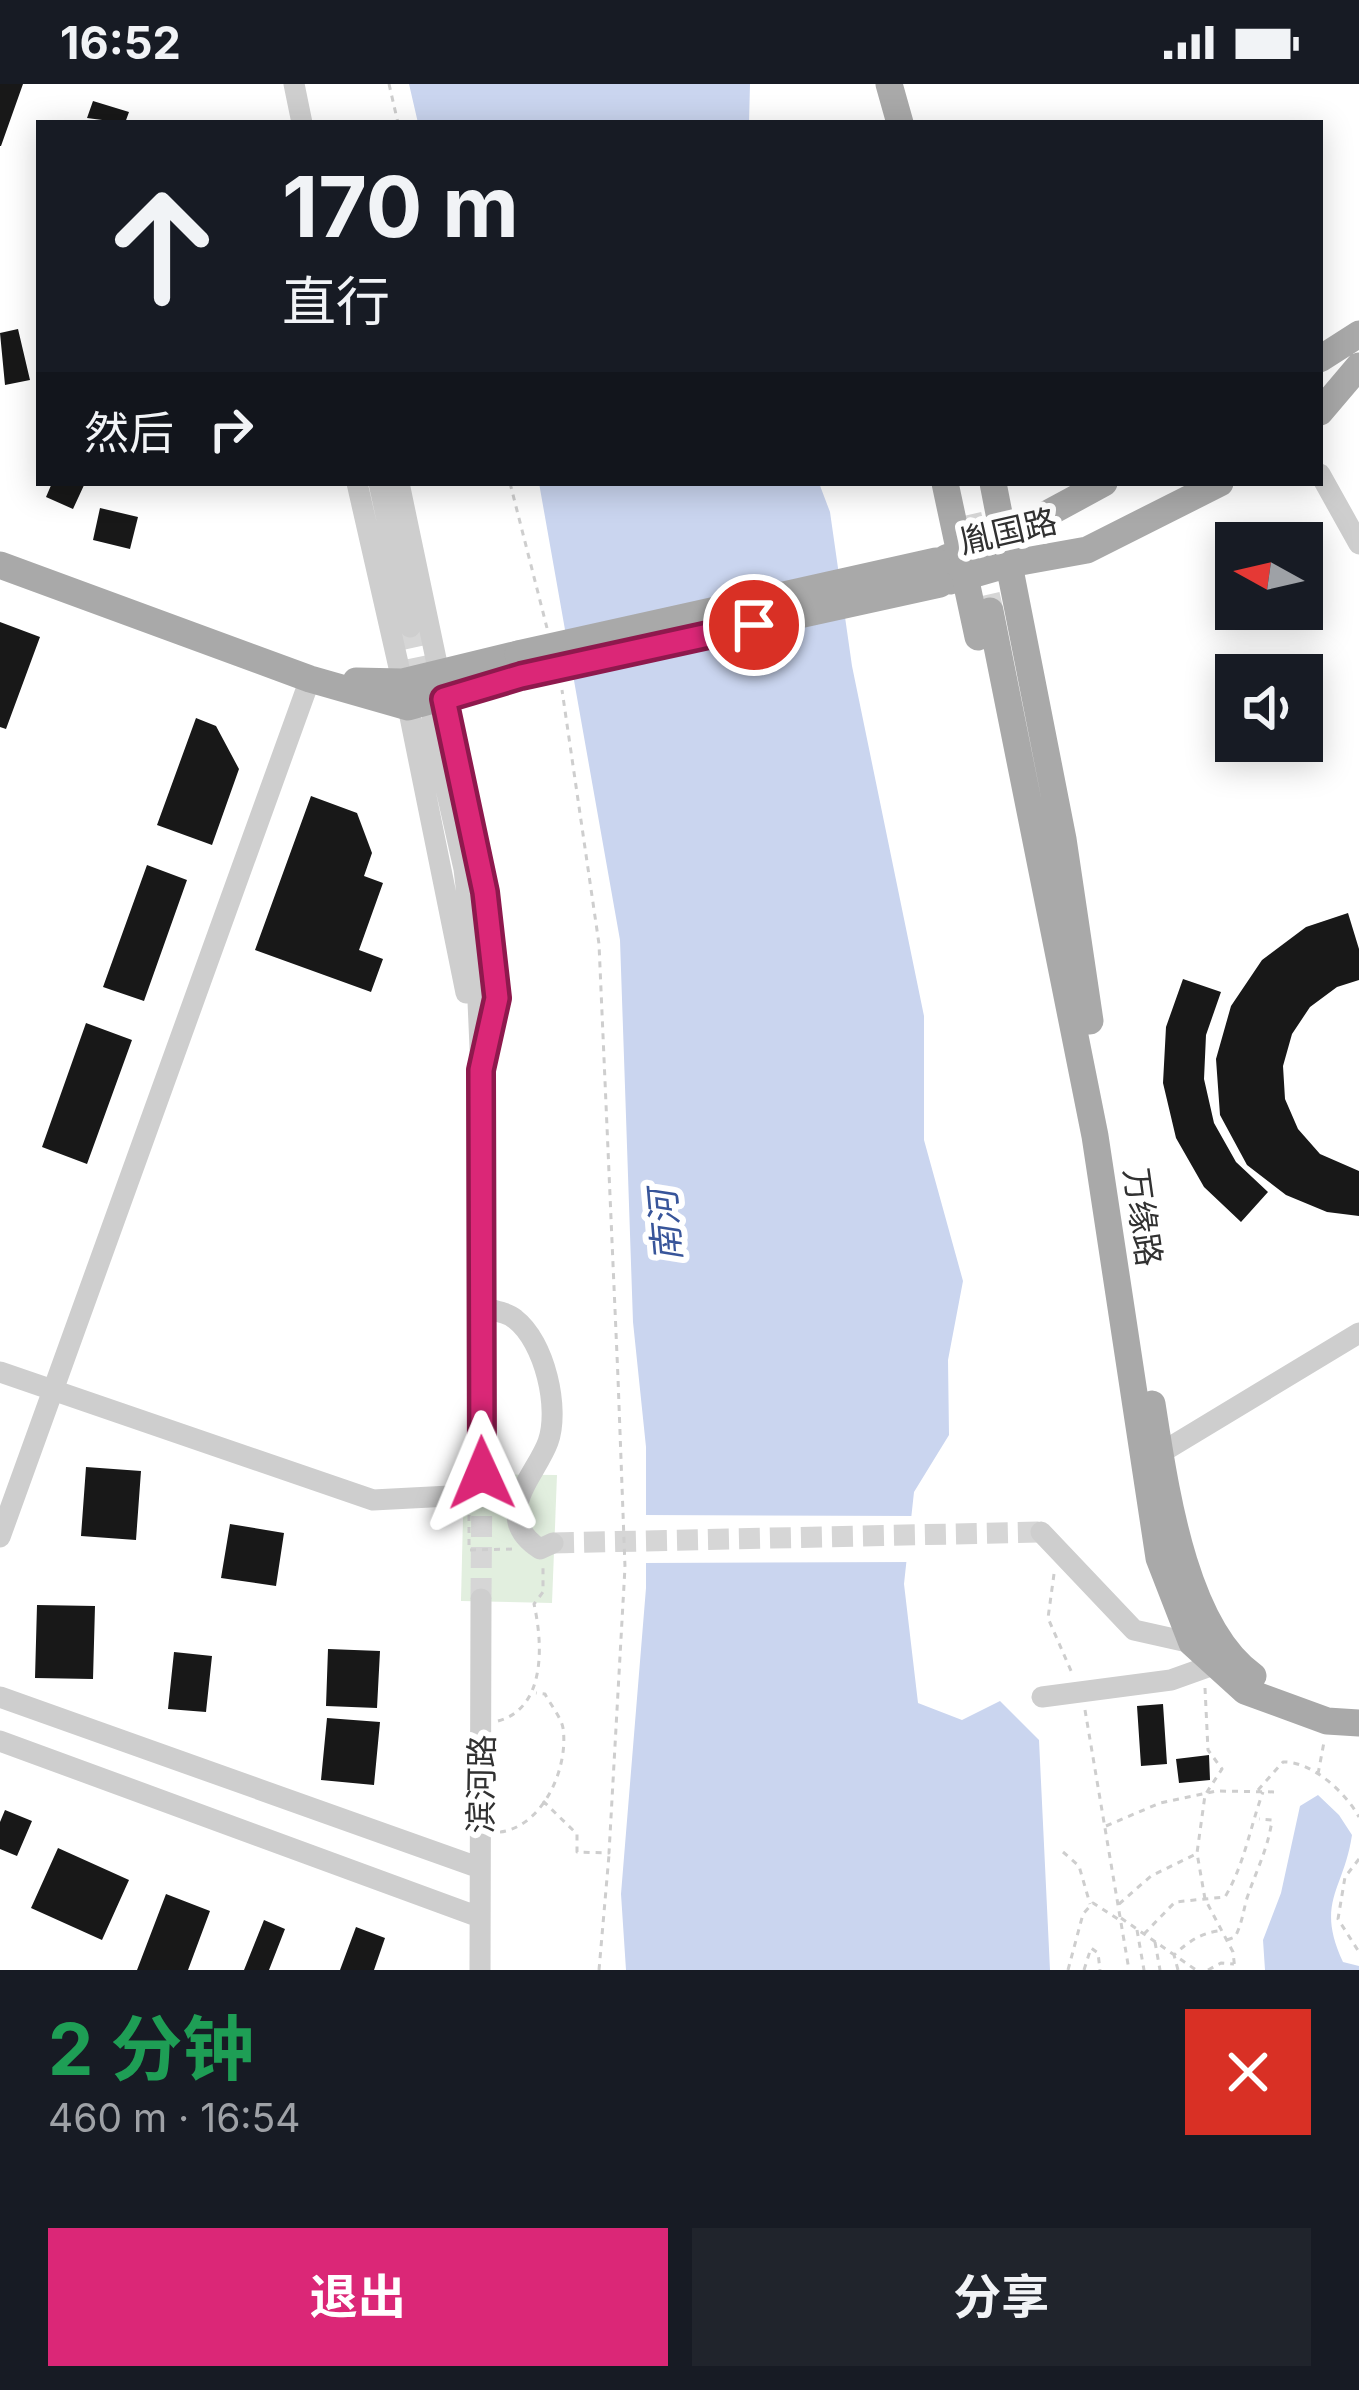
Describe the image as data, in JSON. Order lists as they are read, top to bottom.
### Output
{
  "streets": {
    "main road": ["胤国路", "万缘路"],
    "street": ["滨河路"]
  },
  "water": ["南河"],
  "north": "left",
  "page": {
    "status": "16:52",
    "turn": ["170 m", "直行"],
    "then": "然后",
    "heading": ["2 分钟", "460 m · 16:54"],
    "buttons": ["退出", "分享"]
  }
}
